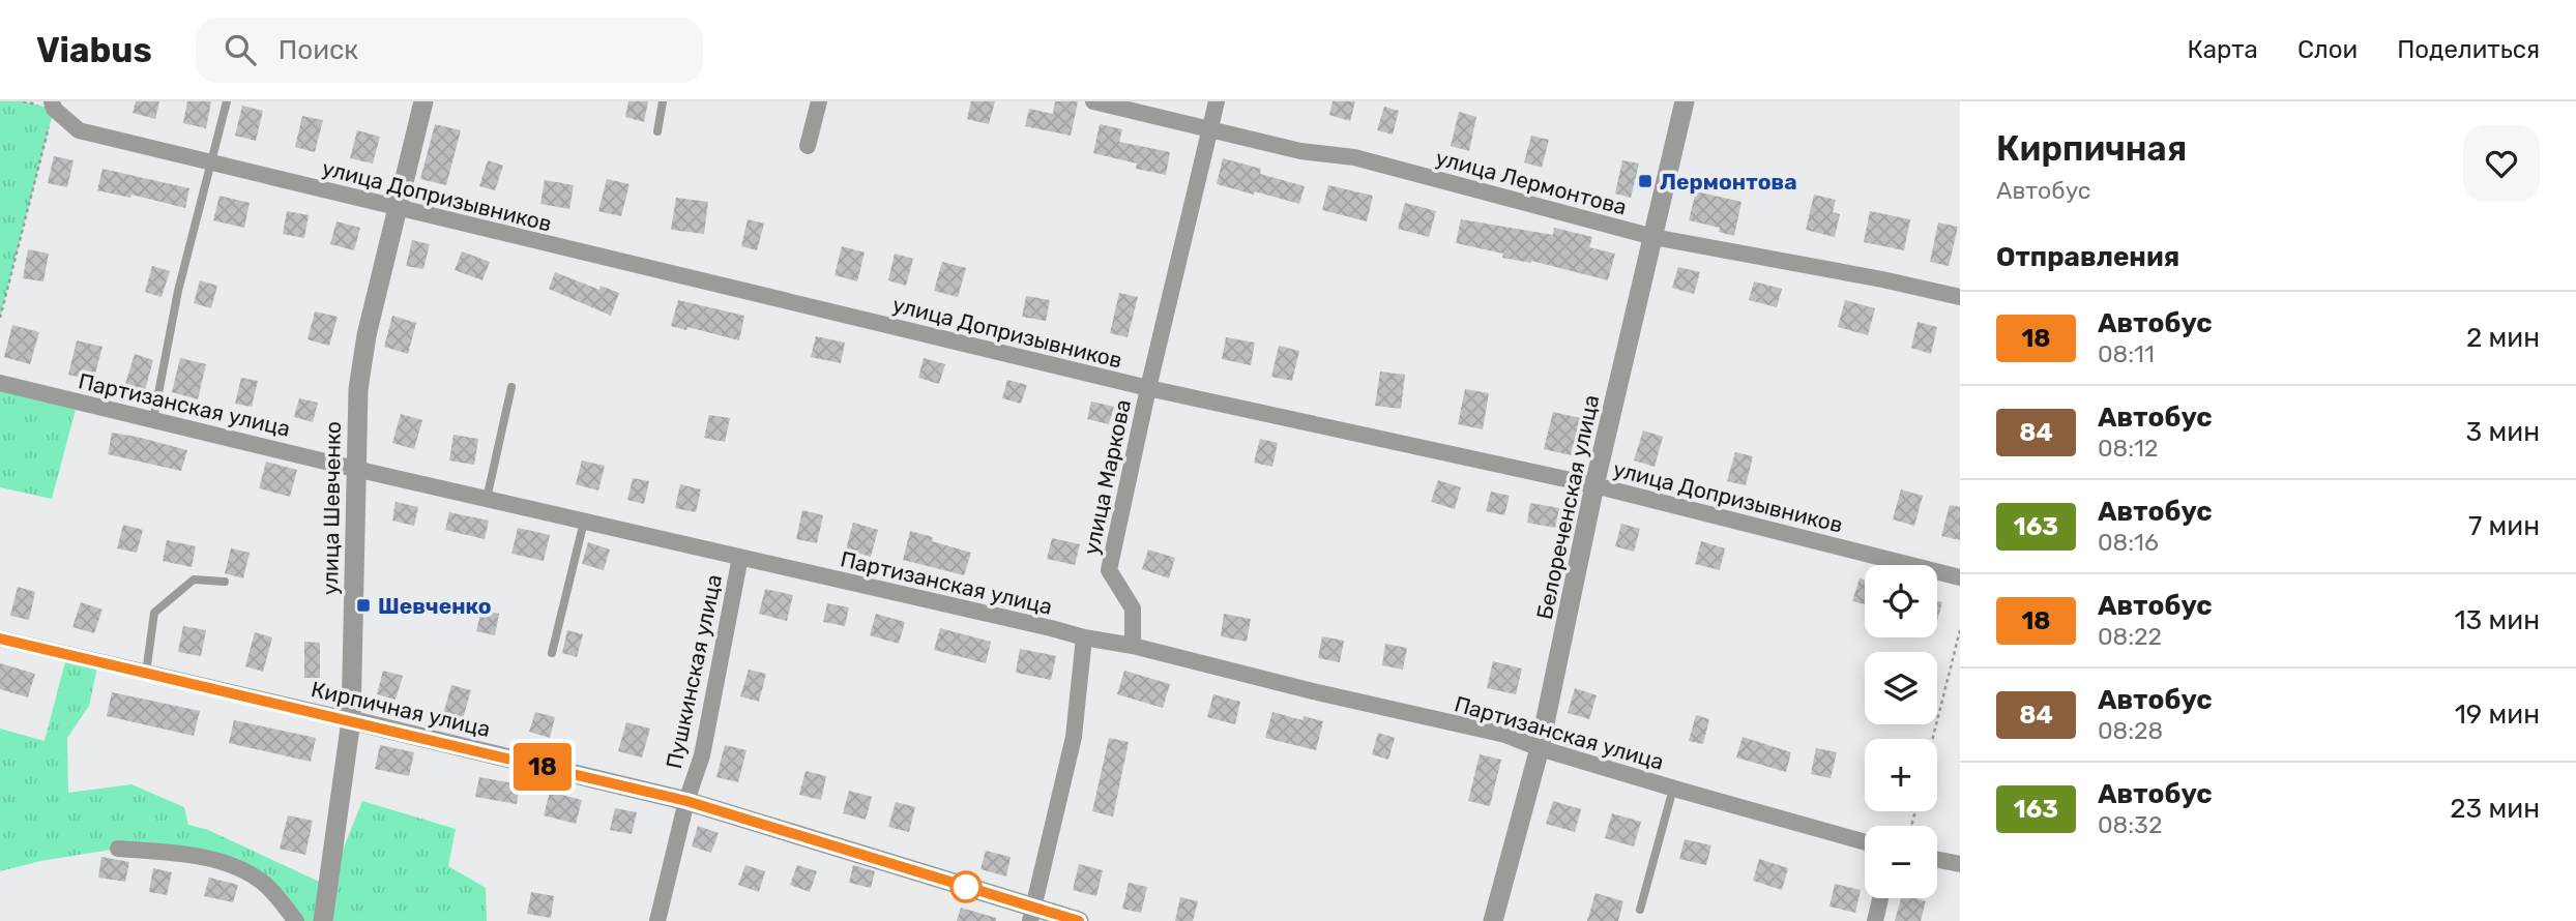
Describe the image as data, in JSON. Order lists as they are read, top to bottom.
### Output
{
  "streets": {
    "street": [
      "улица Лермонтова",
      "улица Допризывников",
      "Партизанская улица",
      "улица Маркова",
      "Белореченская улица",
      "улица Шевченко",
      "Пушкинская улица",
      "Кирпичная улица"
    ]
  },
  "crossings": [
    ["улица Лермонтова", "улица Маркова"],
    ["улица Лермонтова", "Белореченская улица"],
    ["улица Допризывников", "улица Маркова"],
    ["улица Допризывников", "Белореченская улица"],
    ["улица Допризывников", "улица Шевченко"],
    ["Партизанская улица", "улица Маркова"],
    ["Партизанская улица", "Белореченская улица"],
    ["Партизанская улица", "улица Шевченко"],
    ["Партизанская улица", "Пушкинская улица"],
    ["улица Шевченко", "Кирпичная улица"],
    ["Пушкинская улица", "Кирпичная улица"]
  ],
  "places": {
    "transit": ["Лермонтова", "Шевченко"]
  },
  "lines": ["bus line 18"],
  "page": {
    "header": "Viabus",
    "search": "Поиск",
    "nav": ["Карта", "Слои", "Поделиться"],
    "on_map": "18",
    "heading": [
      ["Кирпичная", "Автобус"],
      "Отправления"
    ],
    "list": [
      {
        "mark": "18",
        "name": "Автобус",
        "note": "08:11",
        "value": "2 мин"
      },
      {
        "mark": "84",
        "name": "Автобус",
        "note": "08:12",
        "value": "3 мин"
      },
      {
        "mark": "163",
        "name": "Автобус",
        "note": "08:16",
        "value": "7 мин"
      },
      {
        "mark": "18",
        "name": "Автобус",
        "note": "08:22",
        "value": "13 мин"
      },
      {
        "mark": "84",
        "name": "Автобус",
        "note": "08:28",
        "value": "19 мин"
      },
      {
        "mark": "163",
        "name": "Автобус",
        "note": "08:32",
        "value": "23 мин"
      }
    ],
    "map_buttons": ["+", "−"]
  }
}
